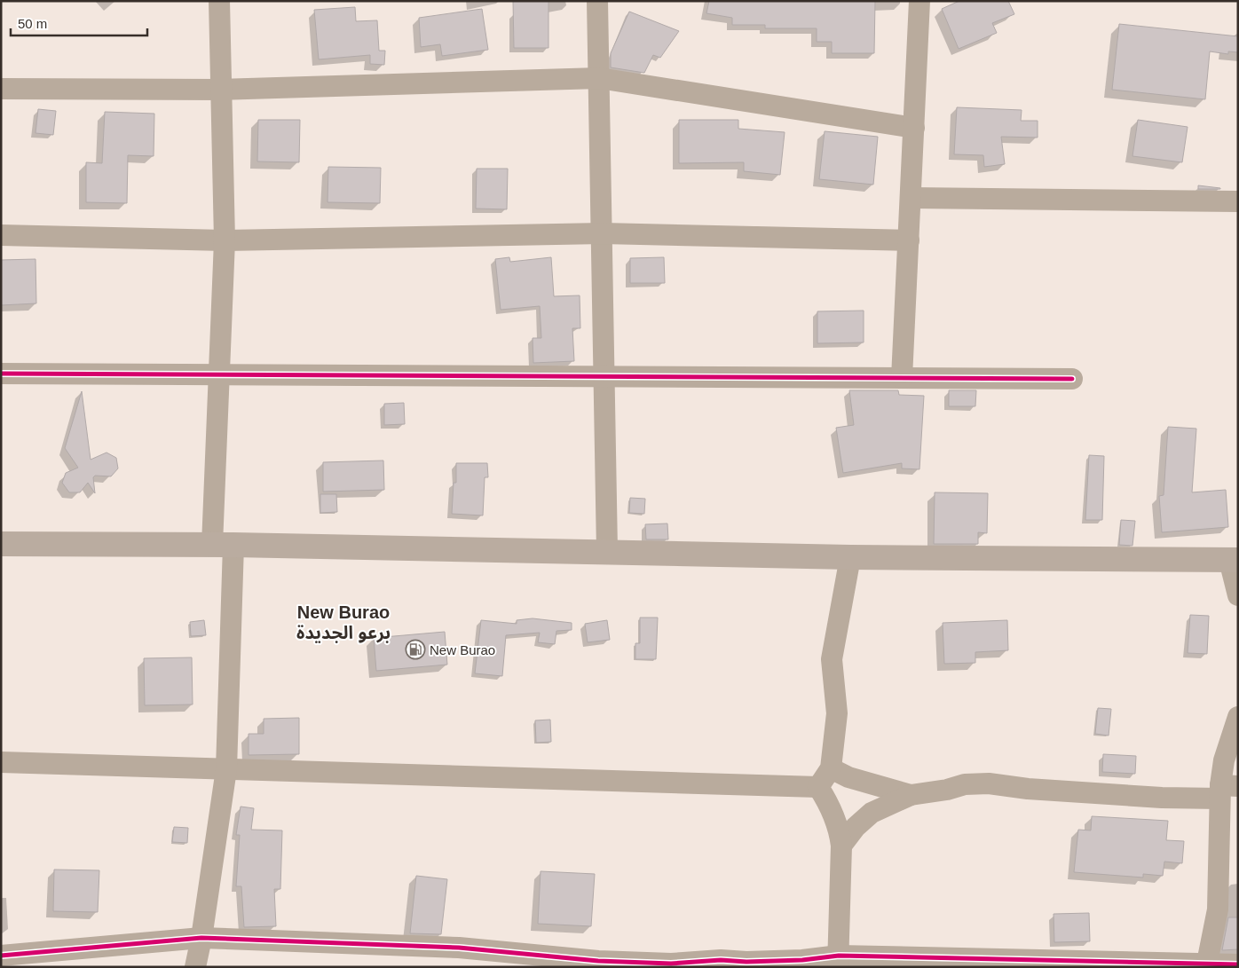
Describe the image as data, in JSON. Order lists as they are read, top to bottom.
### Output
{
  "districts": ["New Burao برعو الجديدة"],
  "places": {
    "fuel station": ["New Burao"]
  },
  "scale_bar": "50 m"
}
